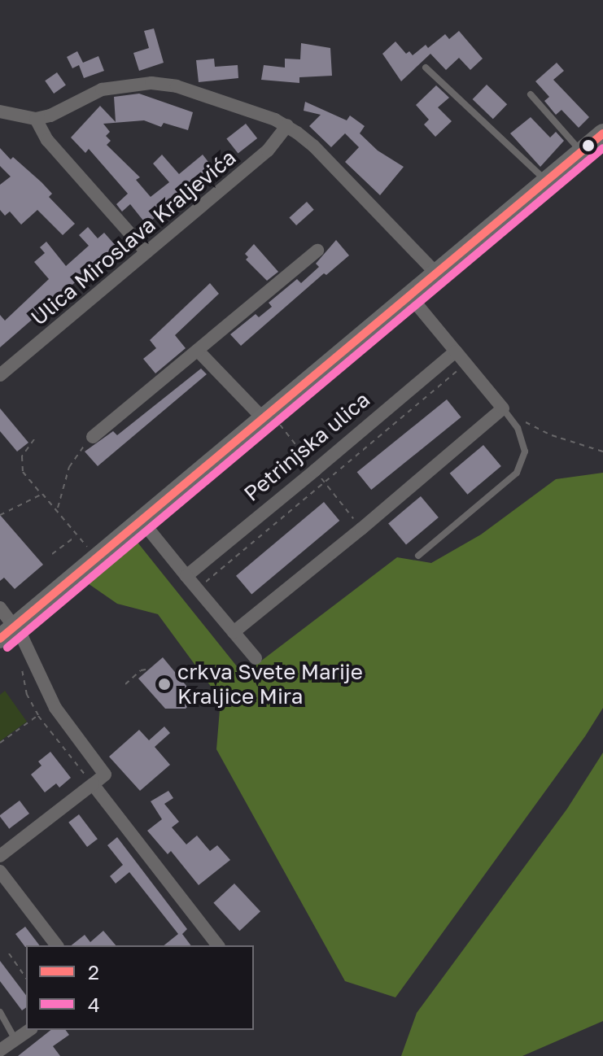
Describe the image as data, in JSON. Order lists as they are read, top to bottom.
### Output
{
  "streets": {
    "street": ["Ulica Miroslava Kraljevića", "Petrinjska ulica"]
  },
  "places": ["crkva Svete Marije Kraljice Mira"],
  "lines": ["transit line 2", "transit line 4"],
  "legend": ["2", "4"]
}
